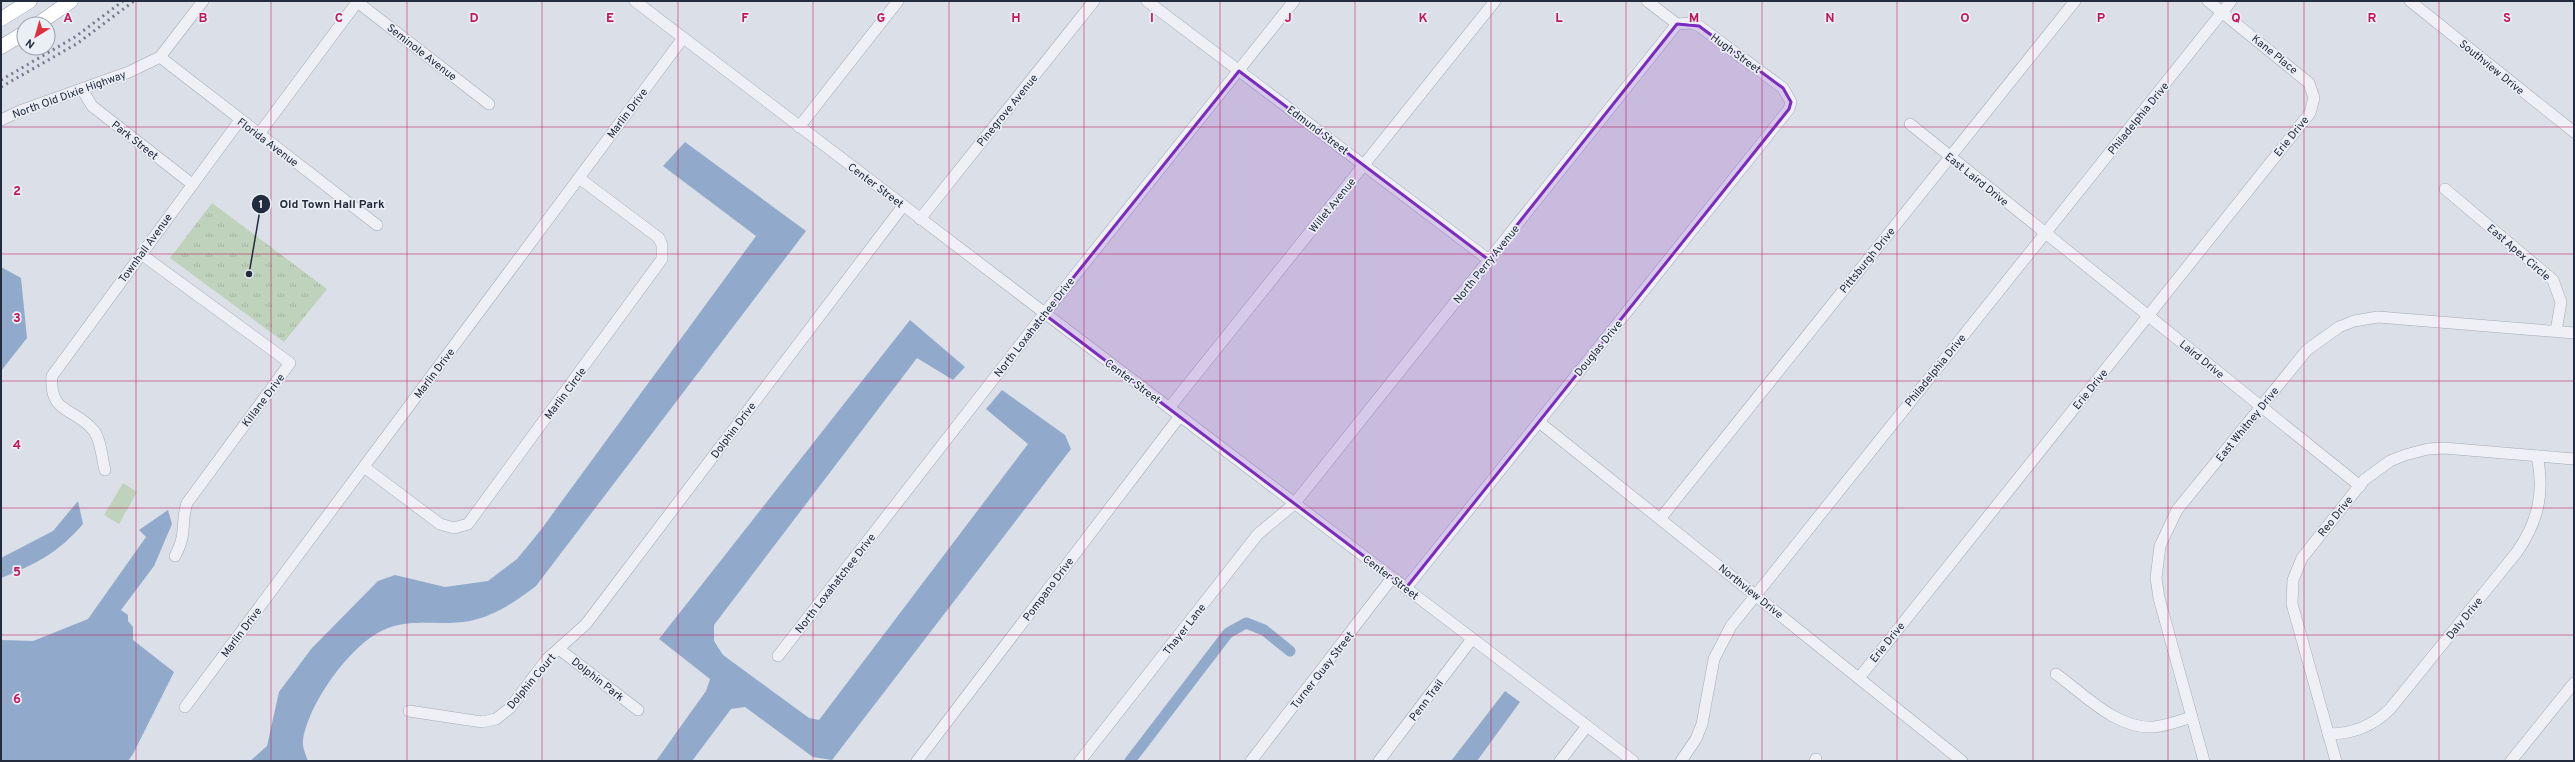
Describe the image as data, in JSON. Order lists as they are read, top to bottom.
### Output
{
  "streets": {
    "street": [
      "Seminole Avenue",
      "Hugh Street",
      "Kane Place",
      "Southview Drive",
      "North Old Dixie Highway",
      "Pinegrove Avenue",
      "Marlin Drive",
      "Philadelphia Drive",
      "Edmund Street",
      "Erie Drive",
      "Park Street",
      "Florida Avenue",
      "East Laird Drive",
      "Center Street",
      "Willet Avenue",
      "Townhall Avenue",
      "East Apex Circle",
      "Pittsburgh Drive",
      "North Perry Avenue",
      "North Loxahatchee Drive",
      "Douglas Drive",
      "Laird Drive",
      "Marlin Circle",
      "Killane Drive",
      "East Whitney Drive",
      "Dolphin Drive",
      "Reo Drive",
      "Pompano Drive",
      "Northview Drive",
      "Daly Drive",
      "Thayer Lane",
      "Turner Quay Street",
      "Dolphin Park",
      "Dolphin Court",
      "Penn Trail"
    ]
  },
  "crossings": [
    ["Hugh Street", "North Perry Avenue"],
    ["Hugh Street", "Douglas Drive"],
    ["Kane Place", "Philadelphia Drive"],
    ["Kane Place", "Erie Drive"],
    ["North Old Dixie Highway", "Park Street"],
    ["North Old Dixie Highway", "Florida Avenue"],
    ["Pinegrove Avenue", "Center Street"],
    ["Marlin Drive", "Center Street"],
    ["Marlin Drive", "Marlin Circle"],
    ["Philadelphia Drive", "East Laird Drive"],
    ["Philadelphia Drive", "Laird Drive"],
    ["Philadelphia Drive", "Northview Drive"],
    ["Edmund Street", "Willet Avenue"],
    ["Edmund Street", "North Perry Avenue"],
    ["Edmund Street", "North Loxahatchee Drive"],
    ["Erie Drive", "Laird Drive"],
    ["Erie Drive", "Northview Drive"],
    ["Park Street", "Townhall Avenue"],
    ["Florida Avenue", "Townhall Avenue"],
    ["East Laird Drive", "Pittsburgh Drive"],
    ["East Laird Drive", "Laird Drive"],
    ["Center Street", "Willet Avenue"],
    ["Center Street", "North Perry Avenue"],
    ["Center Street", "North Loxahatchee Drive"],
    ["Center Street", "Douglas Drive"],
    ["Center Street", "Dolphin Drive"],
    ["Center Street", "Pompano Drive"],
    ["Center Street", "Thayer Lane"],
    ["Center Street", "Turner Quay Street"],
    ["Center Street", "Penn Trail"],
    ["Townhall Avenue", "Killane Drive"],
    ["East Apex Circle", "East Whitney Drive"],
    ["Pittsburgh Drive", "Northview Drive"],
    ["North Perry Avenue", "Thayer Lane"],
    ["Douglas Drive", "Northview Drive"],
    ["Laird Drive", "East Whitney Drive"],
    ["Laird Drive", "Reo Drive"],
    ["Dolphin Drive", "Dolphin Park"],
    ["Dolphin Drive", "Dolphin Court"],
    ["Reo Drive", "Daly Drive"],
    ["Dolphin Park", "Dolphin Court"]
  ],
  "places": ["Old Town Hall Park"],
  "north": "bottom left",
  "grid": {
    "columns": [
      "A",
      "B",
      "C",
      "D",
      "E",
      "F",
      "G",
      "H",
      "I",
      "J",
      "K",
      "L",
      "M",
      "N",
      "O",
      "P",
      "Q",
      "R",
      "S"
    ],
    "rows": [
      "2",
      "3",
      "4",
      "5",
      "6"
    ]
  }
}
